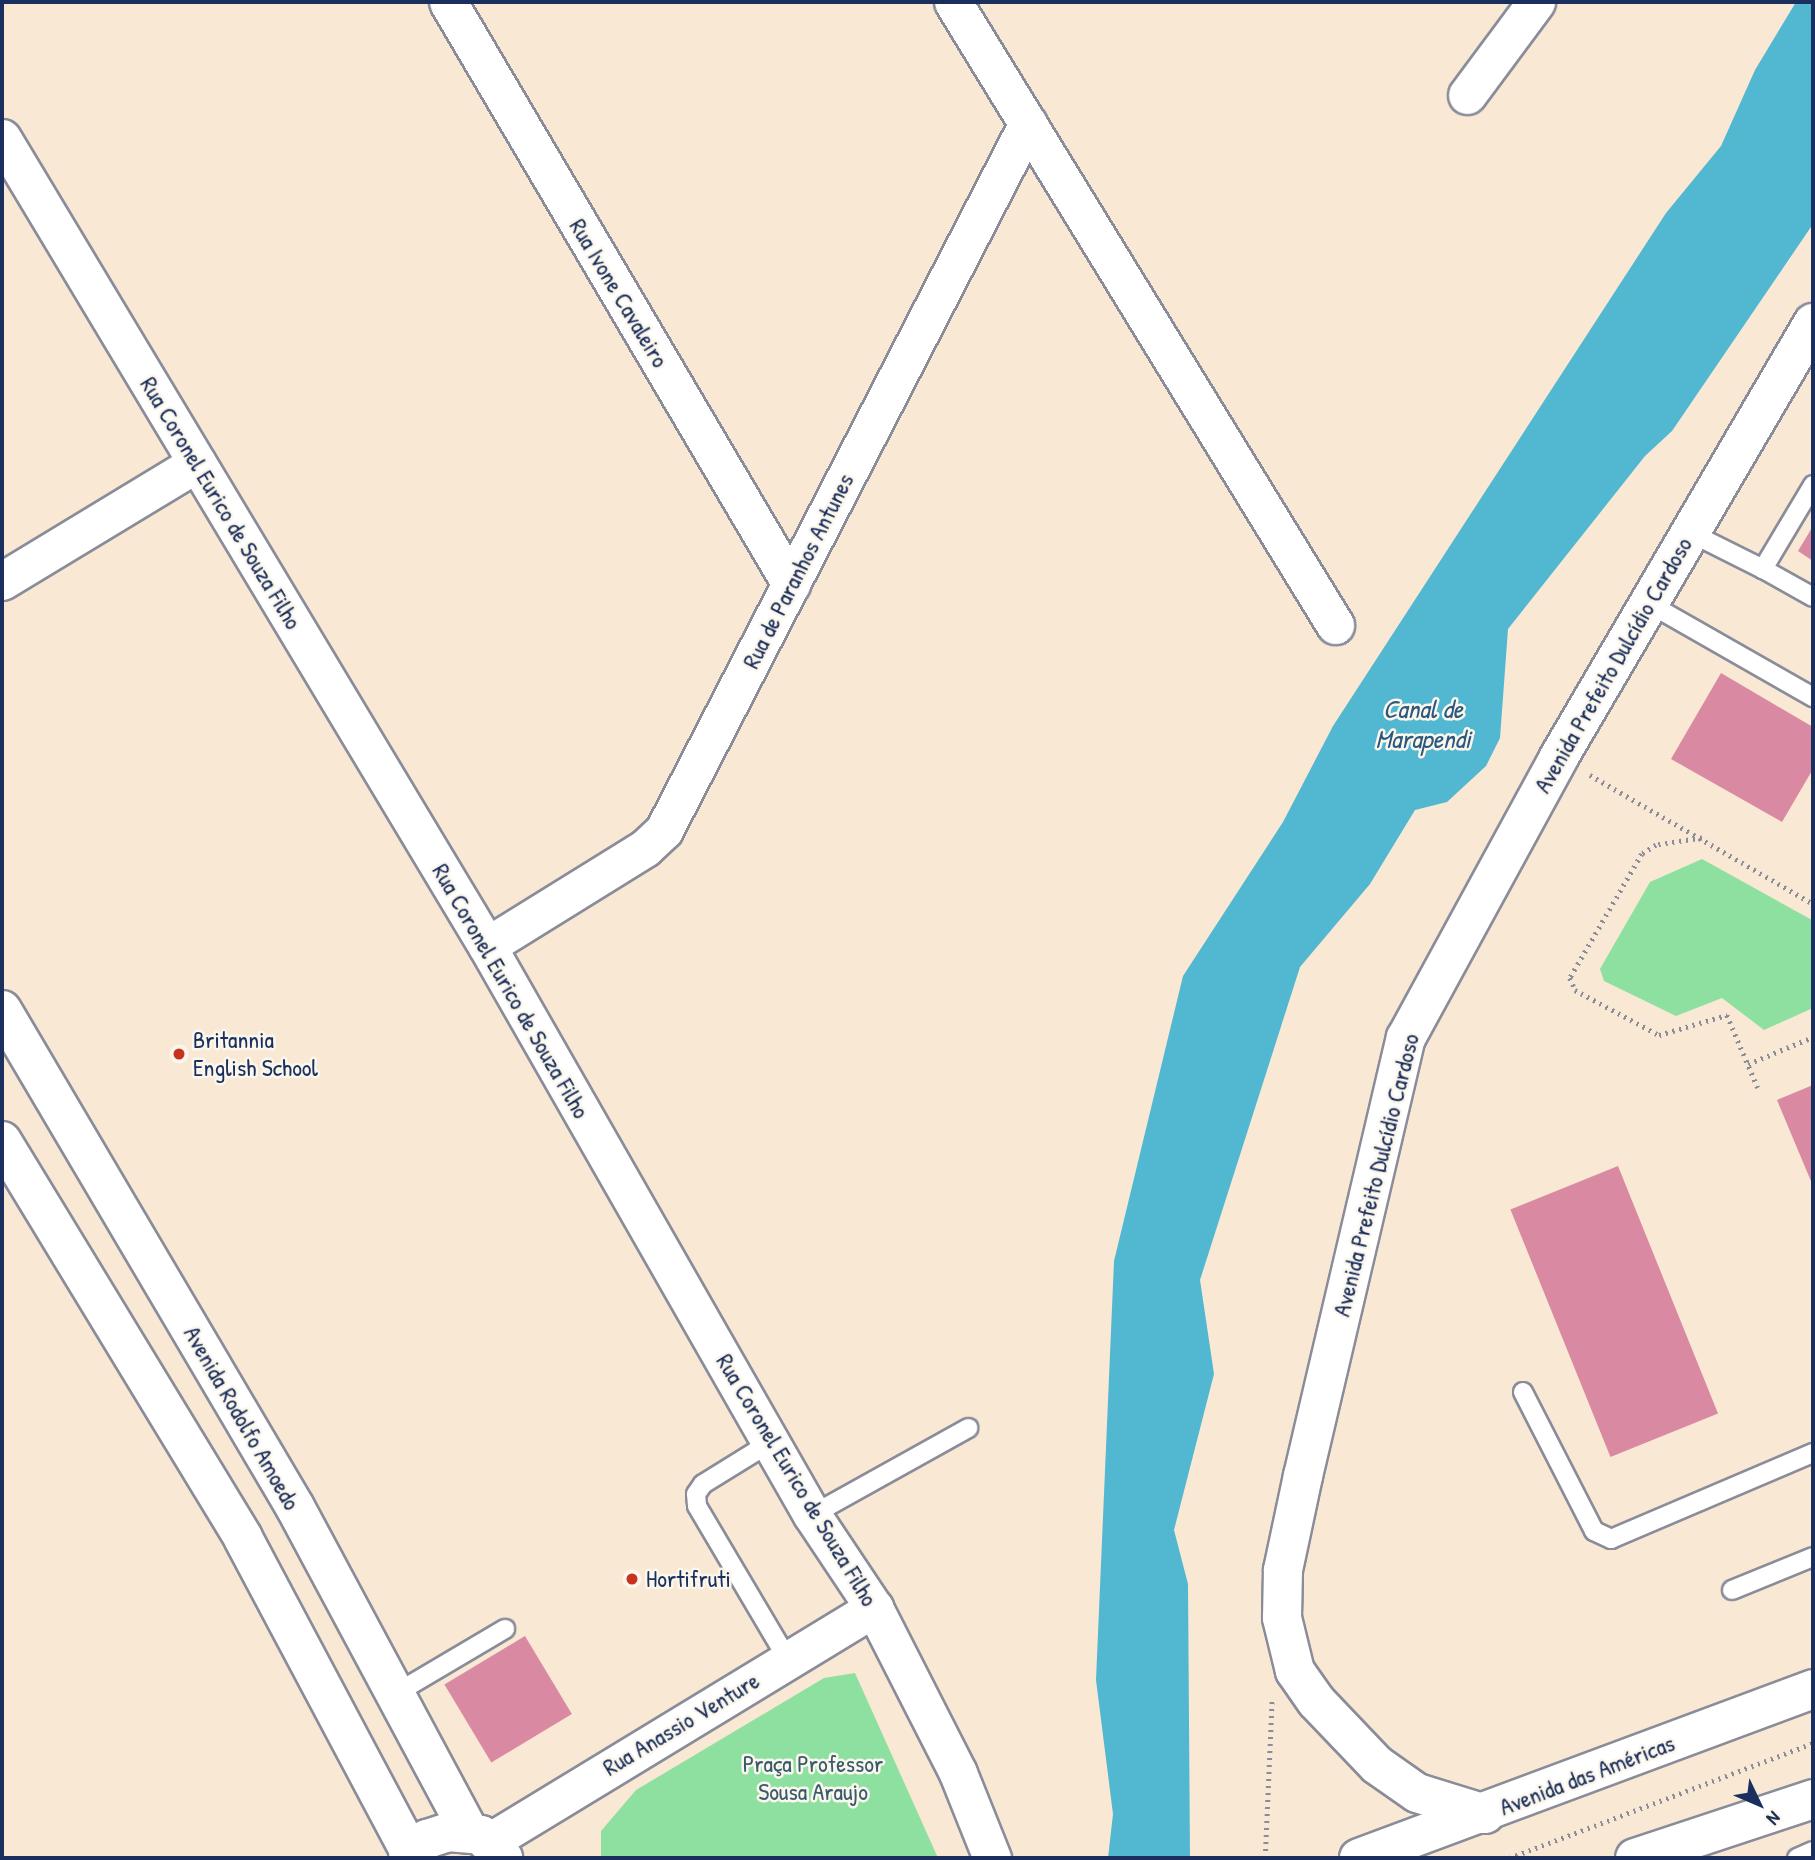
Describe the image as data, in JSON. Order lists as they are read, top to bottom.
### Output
{
  "streets": {
    "main road": ["Avenida Prefeito Dulcídio Cardoso", "Avenida Rodolfo Amoedo", "Avenida das Américas"],
    "street": [
      "Rua Ivone Cavaleiro",
      "Rua Coronel Eurico de Souza Filho",
      "Rua de Paranhos Antunes",
      "Rua Anassio Venture"
    ]
  },
  "crossings": [
    ["Rua Ivone Cavaleiro", "Rua de Paranhos Antunes"],
    ["Rua Coronel Eurico de Souza Filho", "Rua de Paranhos Antunes"],
    ["Rua Coronel Eurico de Souza Filho", "Rua Anassio Venture"],
    ["Avenida Prefeito Dulcídio Cardoso", "Avenida das Américas"],
    ["Avenida Rodolfo Amoedo", "Rua Anassio Venture"]
  ],
  "water": ["Canal de Marapendi"],
  "parks": ["Praça Professor Sousa Araujo"],
  "places": ["Britannia English School", "Hortifruti"],
  "north": "bottom right"
}
